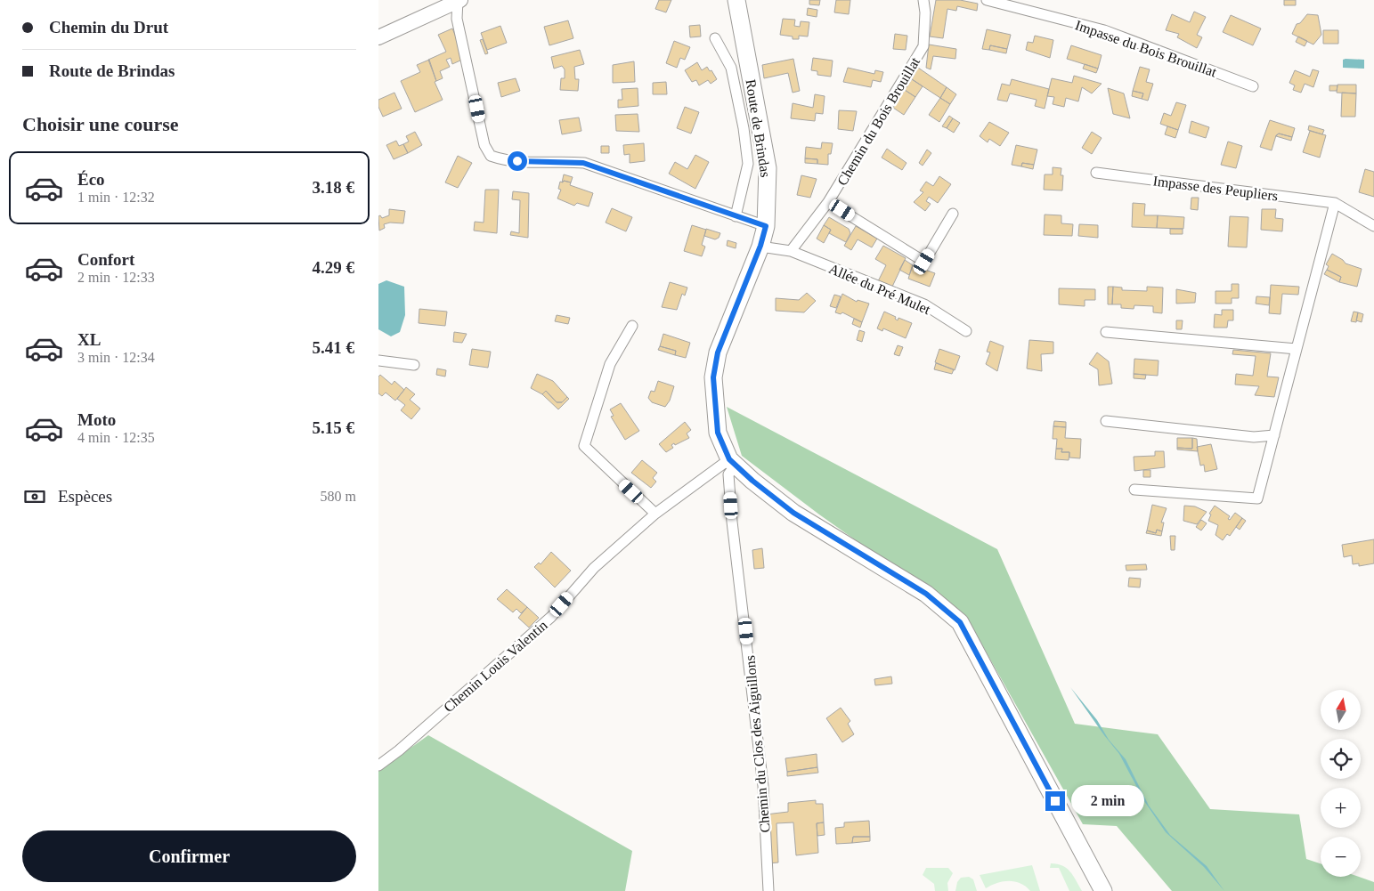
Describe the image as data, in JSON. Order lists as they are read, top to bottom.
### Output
{
  "streets": {
    "main road": ["Route de Brindas"],
    "street": [
      "Impasse du Bois Brouillat",
      "Chemin du Bois Brouillat",
      "Impasse des Peupliers",
      "Allée du Pré Mulet",
      "Chemin Louis Valentin",
      "Chemin du Clos des Aiguillons"
    ]
  },
  "crossings": [
    ["Chemin du Bois Brouillat", "Allée du Pré Mulet"],
    ["Route de Brindas", "Chemin Louis Valentin"],
    ["Route de Brindas", "Chemin du Clos des Aiguillons"],
    ["Chemin Louis Valentin", "Chemin du Clos des Aiguillons"]
  ],
  "north": "top",
  "page": {
    "banner": ["Chemin du Drut", "Route de Brindas"],
    "heading": "Choisir une course",
    "list": [
      {
        "name": "Éco",
        "note": "1 min · 12:32",
        "value": "3.18 €"
      },
      {
        "name": "Confort",
        "note": "2 min · 12:33",
        "value": "4.29 €"
      },
      {
        "name": "XL",
        "note": "3 min · 12:34",
        "value": "5.41 €"
      },
      {
        "name": "Moto",
        "note": "4 min · 12:35",
        "value": "5.15 €"
      }
    ],
    "pay": ["Espèces", "580 m"],
    "map_buttons": ["+", "−"],
    "bubble": "2 min",
    "buttons": "Confirmer"
  }
}
